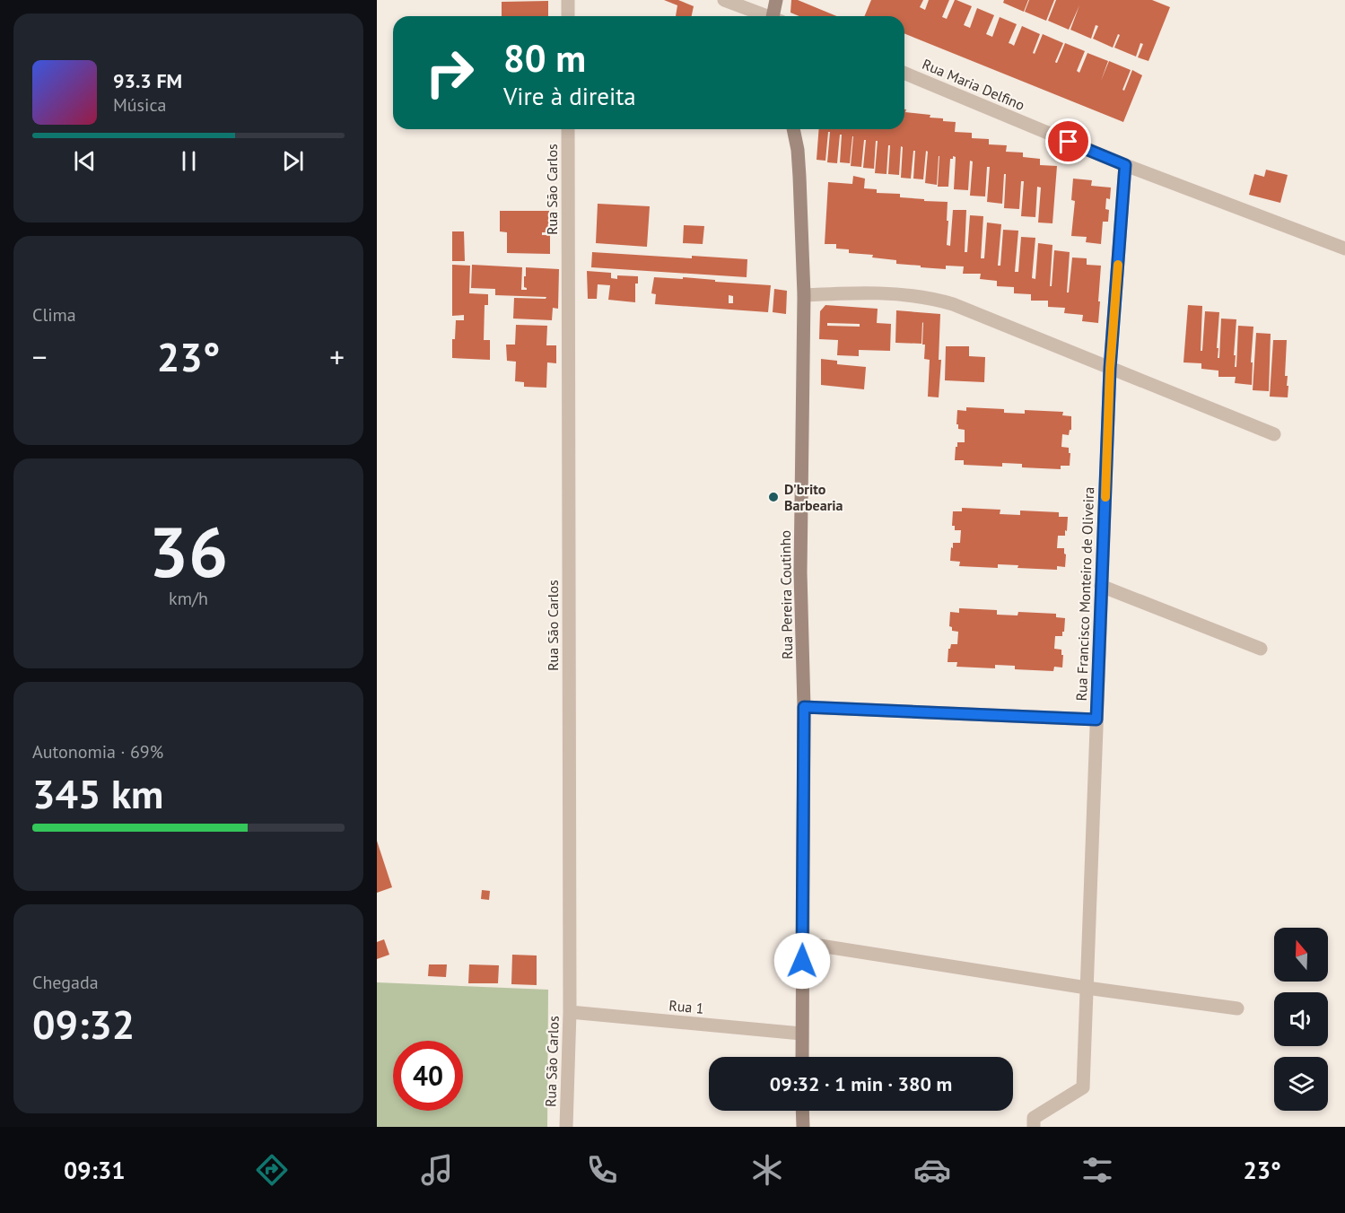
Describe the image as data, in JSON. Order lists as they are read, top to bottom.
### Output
{
  "streets": {
    "street": [
      "Rua Maria Delfino",
      "Rua São Carlos",
      "Rua Francisco Monteiro de Oliveira",
      "Rua Pereira Coutinho",
      "Rua 1"
    ]
  },
  "crossings": [
    ["Rua Maria Delfino", "Rua Francisco Monteiro de Oliveira"],
    ["Rua São Carlos", "Rua 1"],
    ["Rua Pereira Coutinho", "Rua 1"]
  ],
  "places": ["D'brito Barbearia"],
  "north": "top",
  "page": {
    "turn": ["80 m", "Vire à direita"],
    "song": ["93.3 FM", "Música"],
    "tile": [
      "Clima",
      ["36", "km/h"],
      ["Autonomia · 69%", "345 km"],
      ["Chegada", "09:32"]
    ],
    "heat": ["−", "23°", "+"],
    "limit": "40",
    "trip": "09:32 · 1 min · 380 m",
    "tabs": ["09:31", "23°"]
  }
}
